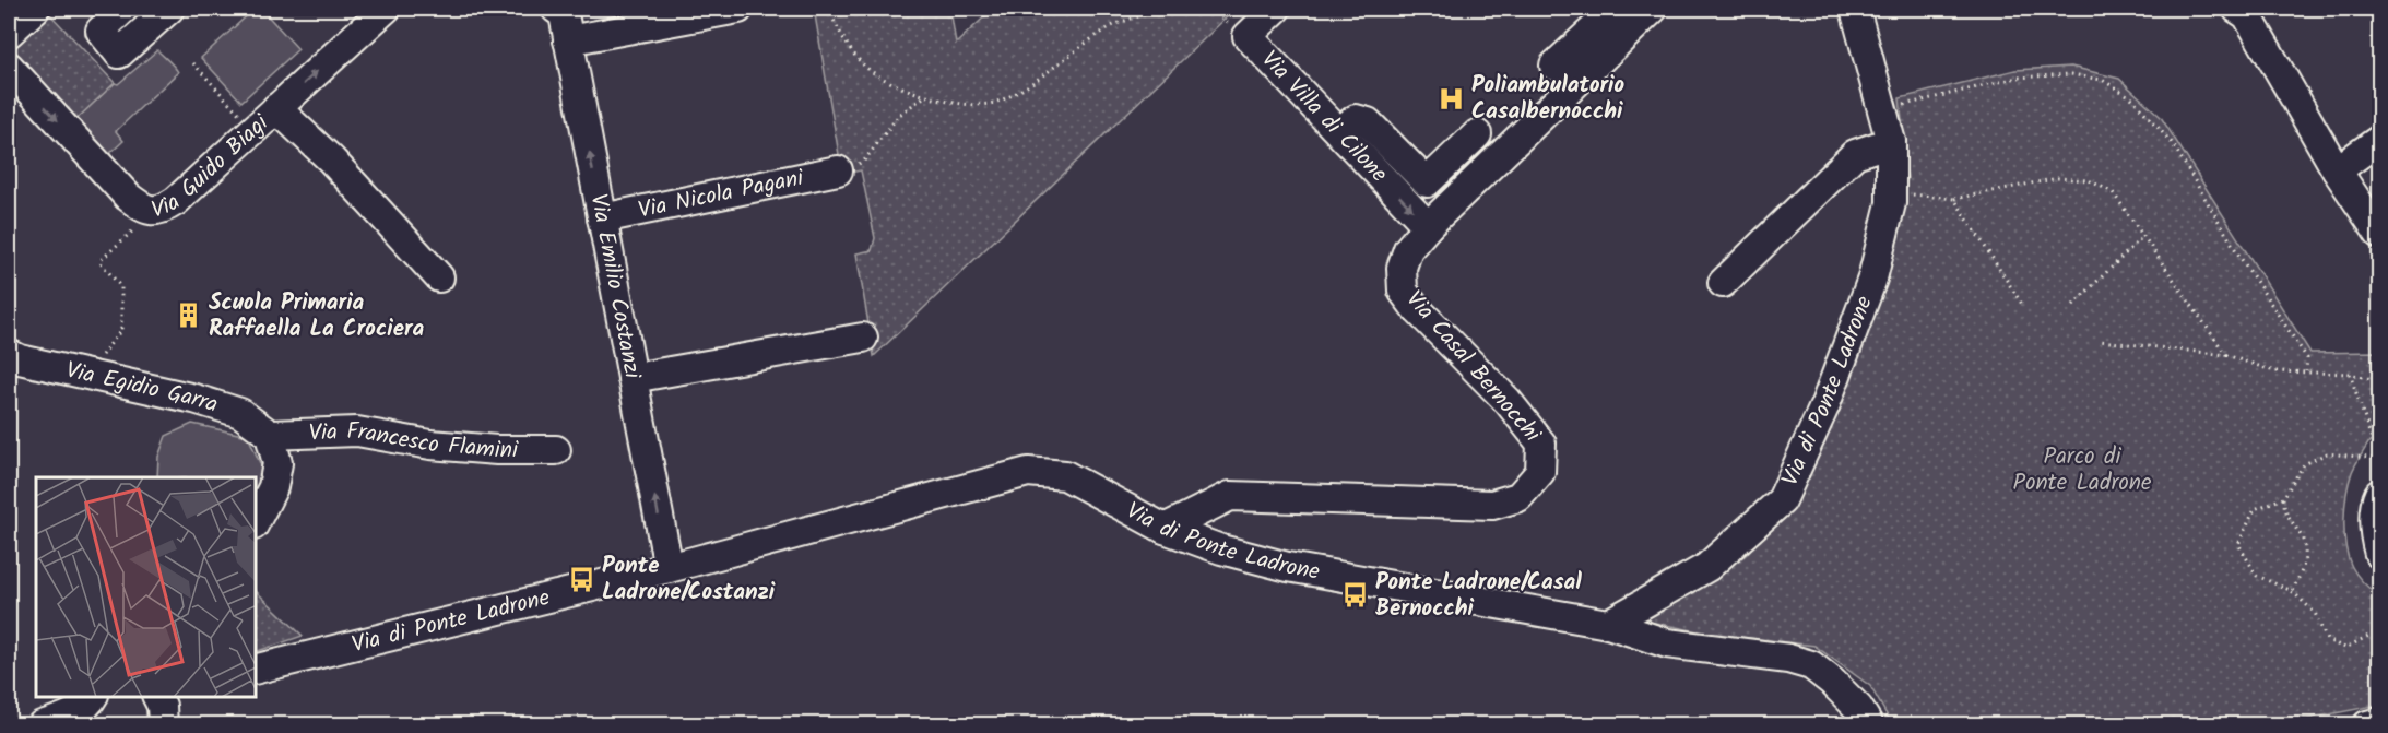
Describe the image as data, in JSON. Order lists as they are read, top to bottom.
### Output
{
  "streets": {
    "street": [
      "Via Villa di Cilone",
      "Via Guido Biagi",
      "Via Nicola Pagani",
      "Via Emilio Costanzi",
      "Via Casal Bernocchi",
      "Via Egidio Garra",
      "Via di Ponte Ladrone",
      "Via Francesco Flamini"
    ]
  },
  "crossings": [
    ["Via Villa di Cilone", "Via Casal Bernocchi"],
    ["Via Nicola Pagani", "Via Emilio Costanzi"],
    ["Via Emilio Costanzi", "Via di Ponte Ladrone"],
    ["Via Casal Bernocchi", "Via di Ponte Ladrone"],
    ["Via Egidio Garra", "Via Francesco Flamini"]
  ],
  "one_way": ["Via Villa di Cilone", "Via Emilio Costanzi"],
  "parks": ["Parco di Ponte Ladrone"],
  "places": {
    "hospital": ["Poliambulatorio Casalbernocchi"],
    "building": ["Scuola Primaria Raffaella La Crociera"],
    "bus stop": ["Ponte Ladrone/Costanzi", "Ponte Ladrone/Casal Bernocchi"]
  }
}
